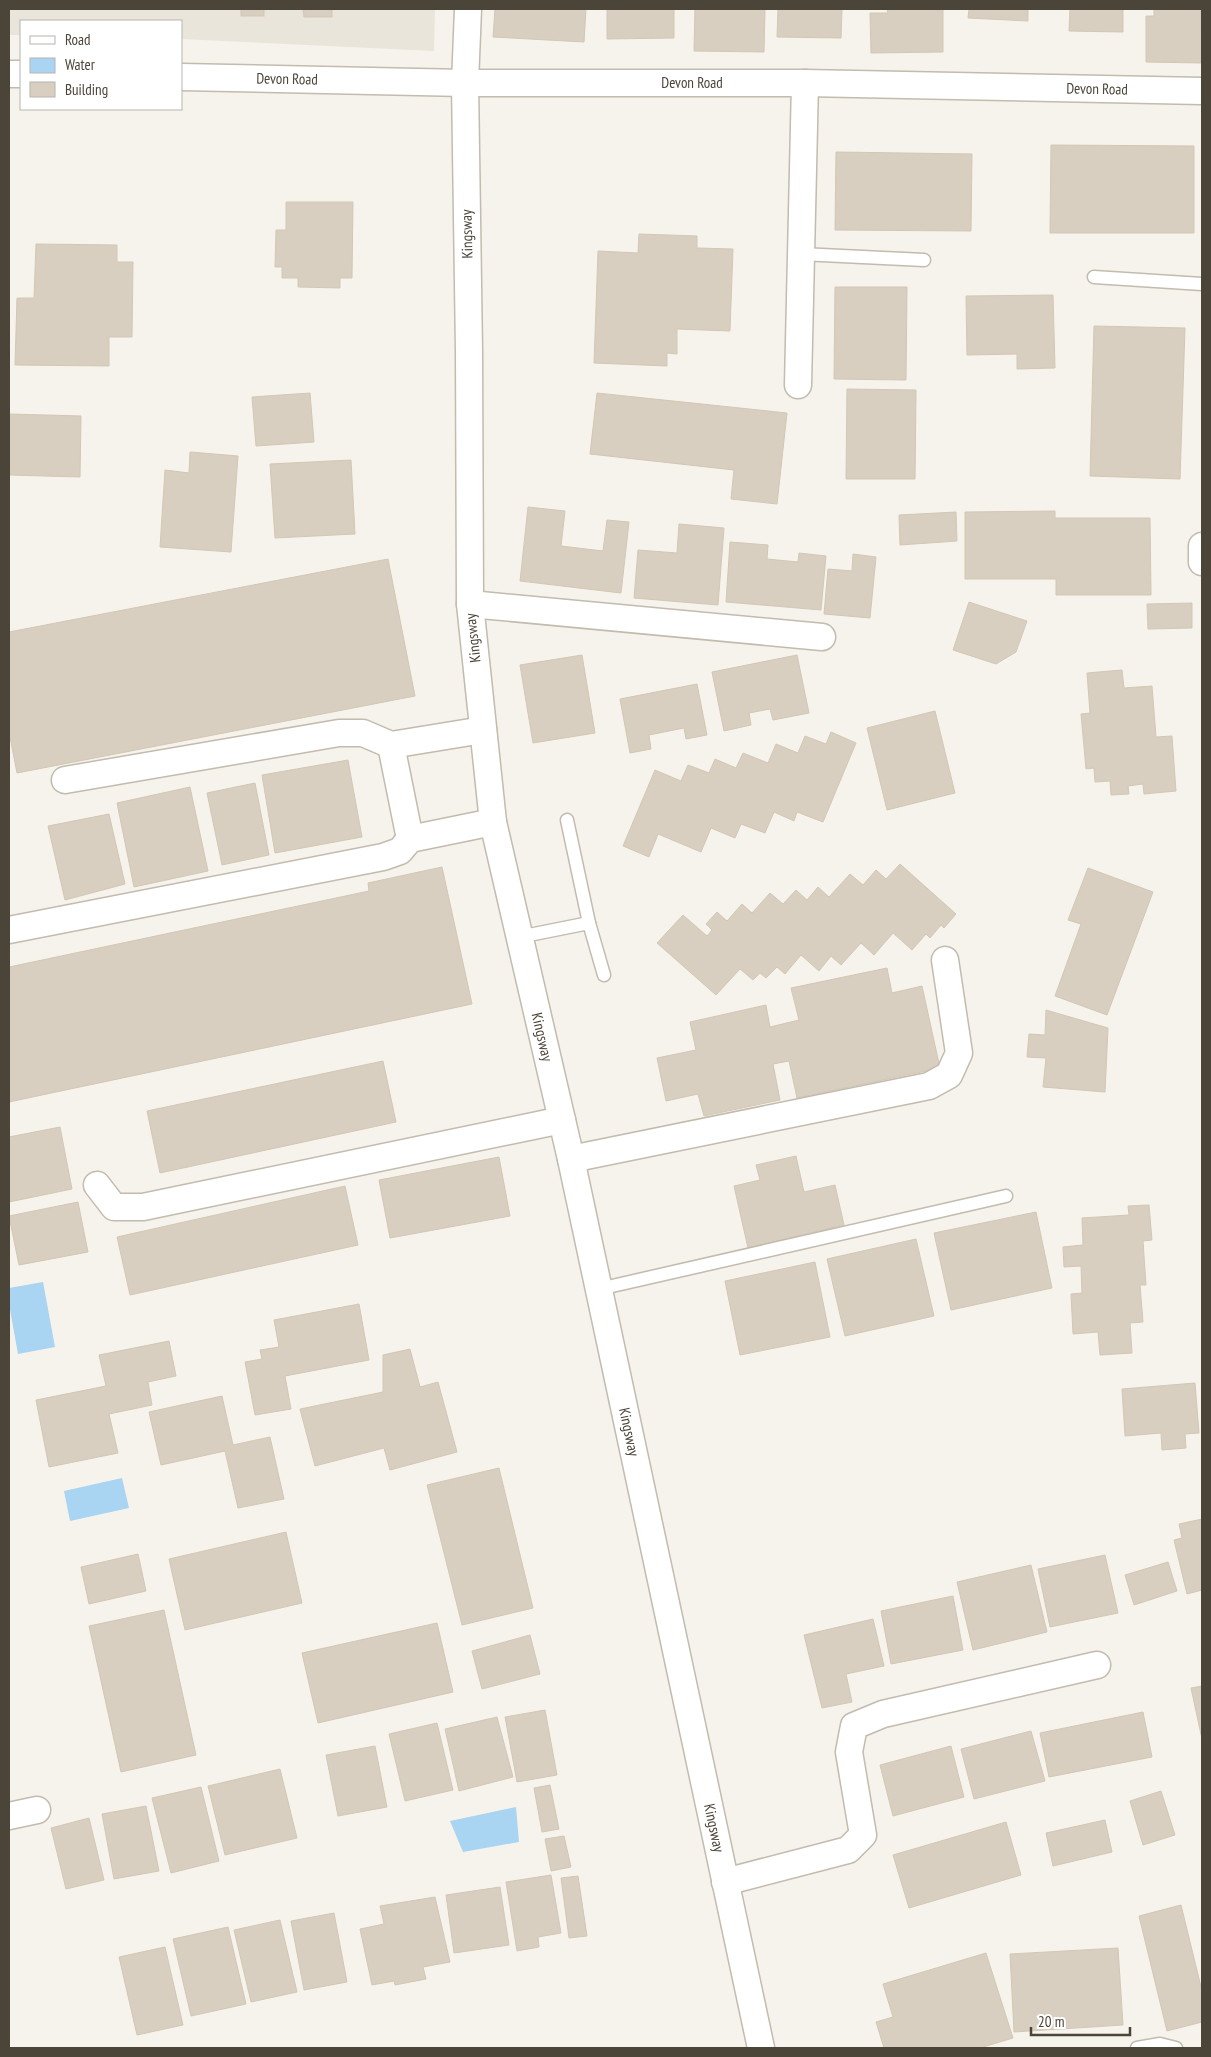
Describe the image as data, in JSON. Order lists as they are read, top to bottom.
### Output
{
  "streets": {
    "street": ["Devon Road", "Kingsway"]
  },
  "crossings": [
    ["Devon Road", "Kingsway"]
  ],
  "legend": ["Road", "Water", "Building"],
  "scale_bar": "20 m"
}
